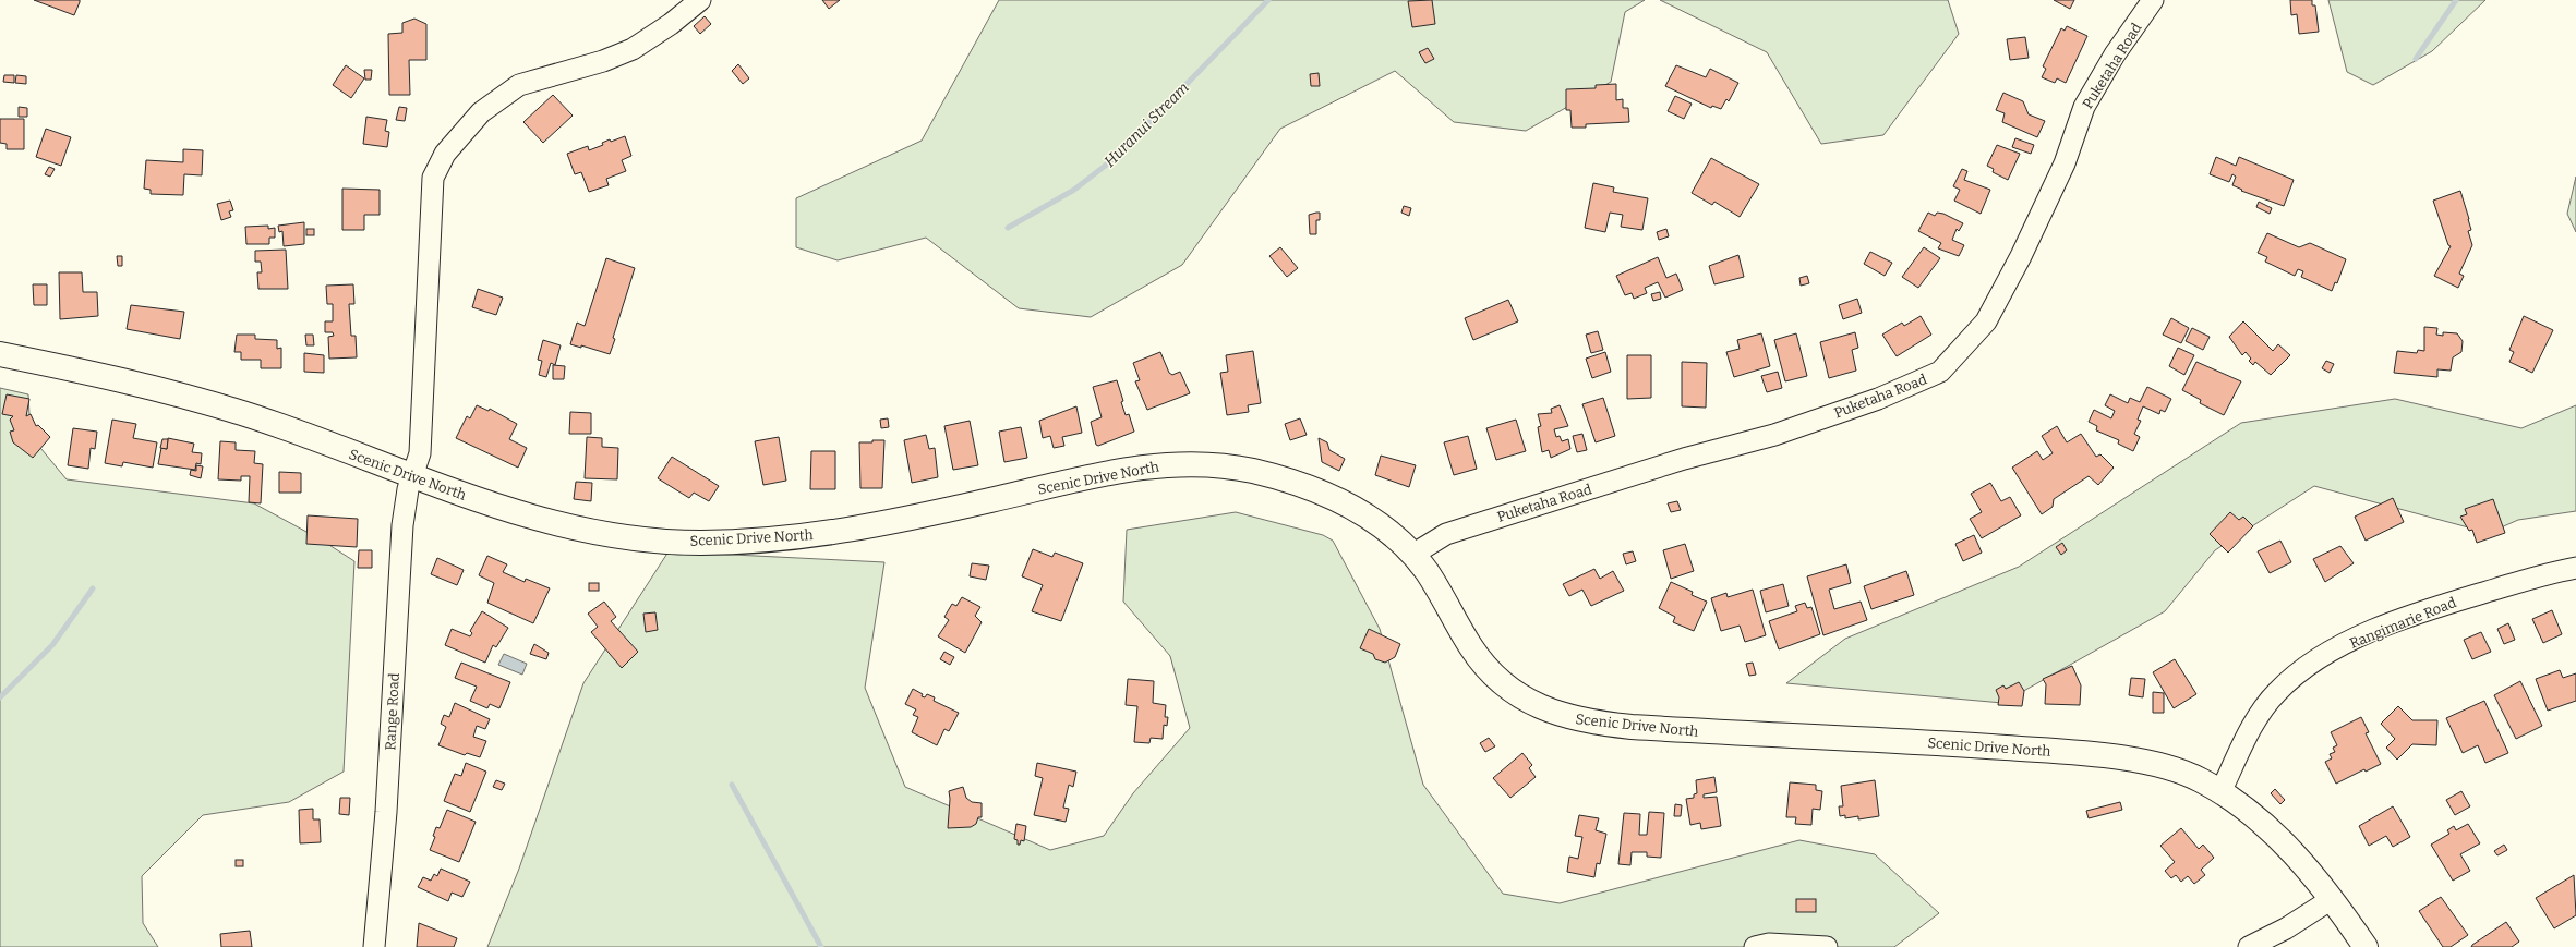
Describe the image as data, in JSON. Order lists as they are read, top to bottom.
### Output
{
  "streets": {
    "main road": ["Scenic Drive North"],
    "street": ["Puketaha Road", "Rangimarie Road", "Range Road"]
  },
  "crossings": [
    ["Puketaha Road", "Scenic Drive North"],
    ["Scenic Drive North", "Rangimarie Road"],
    ["Scenic Drive North", "Range Road"]
  ],
  "water": ["Huranui Stream"]
}
